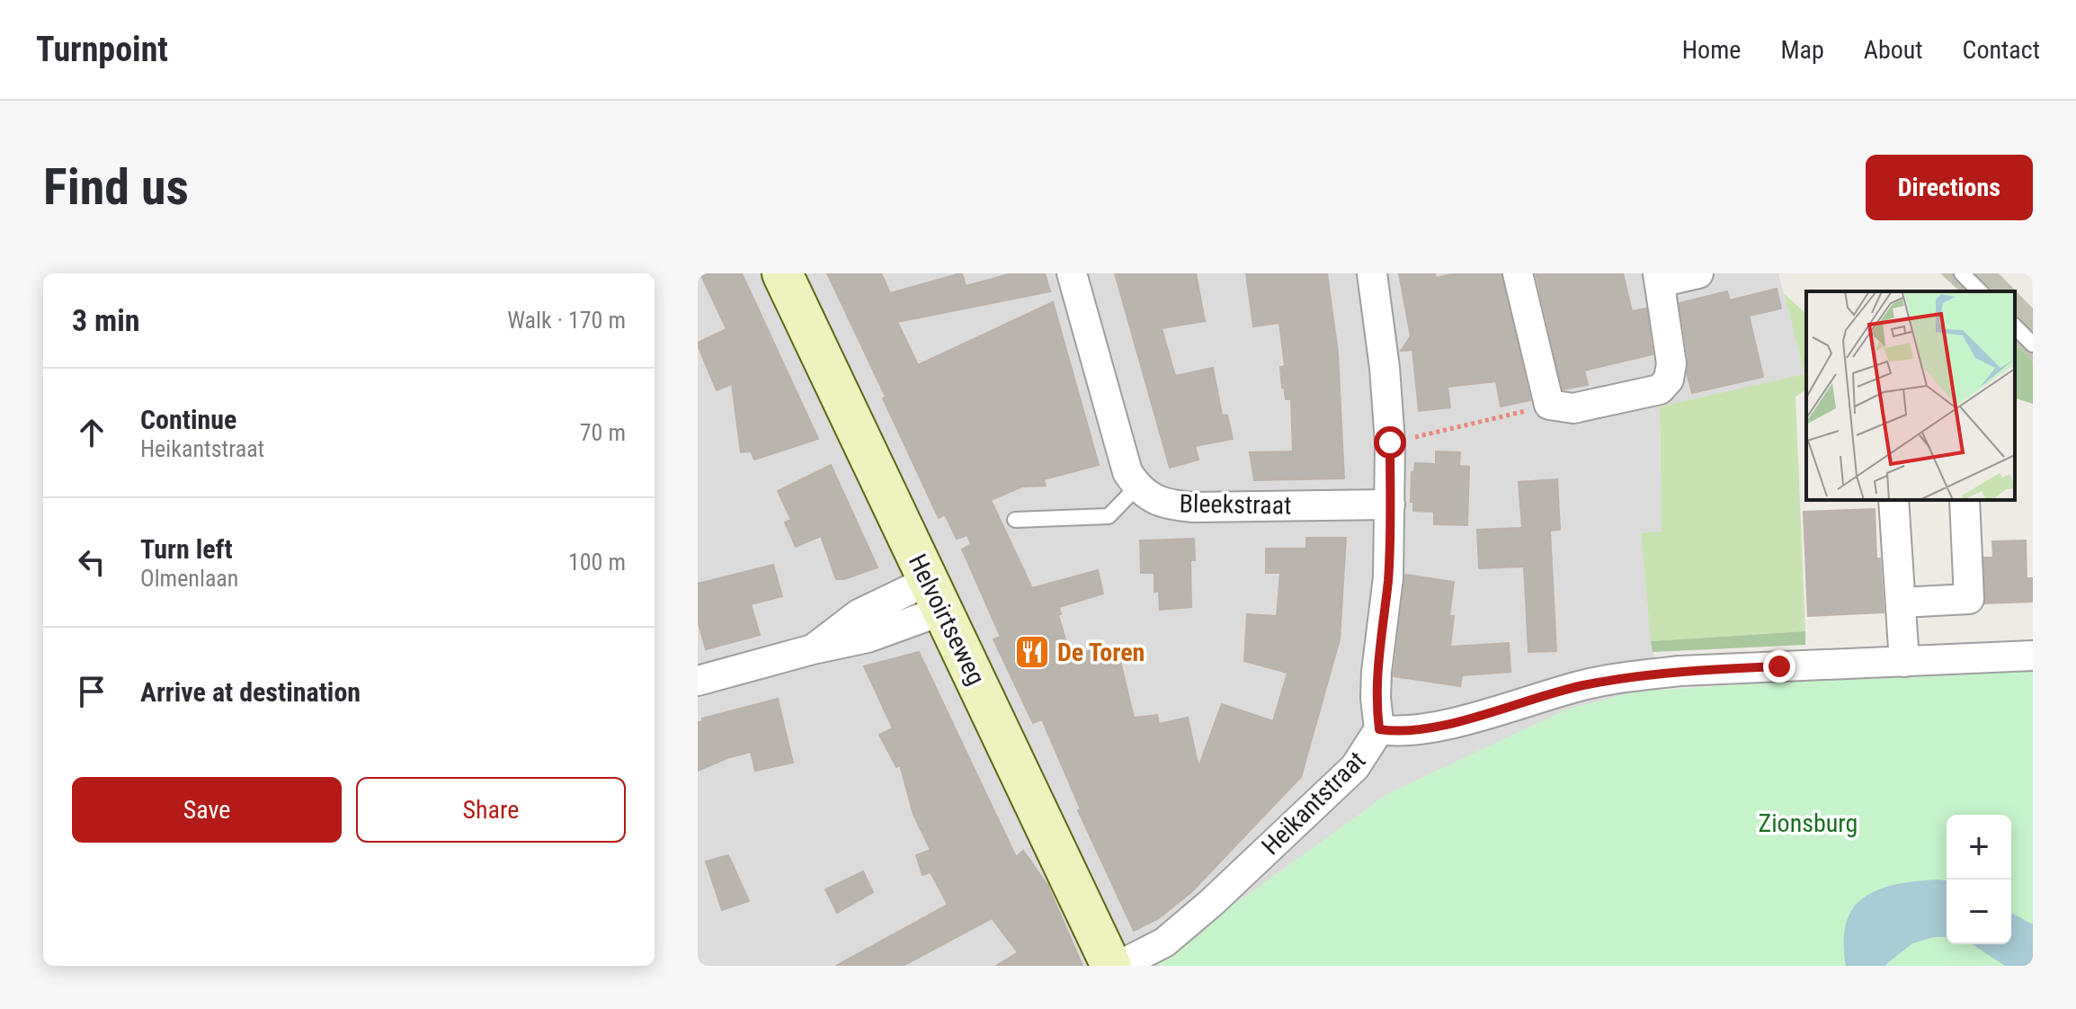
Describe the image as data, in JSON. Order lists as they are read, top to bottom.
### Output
{
  "streets": {
    "main road": ["Helvoirtseweg"],
    "street": ["Bleekstraat", "Heikantstraat"]
  },
  "crossings": [
    ["Bleekstraat", "Heikantstraat"]
  ],
  "parks": ["Zionsburg"],
  "places": {
    "restaurant": ["De Toren"]
  },
  "page": {
    "header": "Turnpoint",
    "nav": [
      "Home",
      "Map",
      "About",
      "Contact"
    ],
    "buttons": [
      "Directions",
      ["Save", "Share"]
    ],
    "title": "Find us",
    "heading": ["3 min", "Walk · 170 m"],
    "list": [
      ["Continue", "Heikantstraat", "70 m"],
      ["Turn left", "Olmenlaan", "100 m"],
      "Arrive at destination"
    ],
    "map_buttons": ["+", "−"]
  }
}
